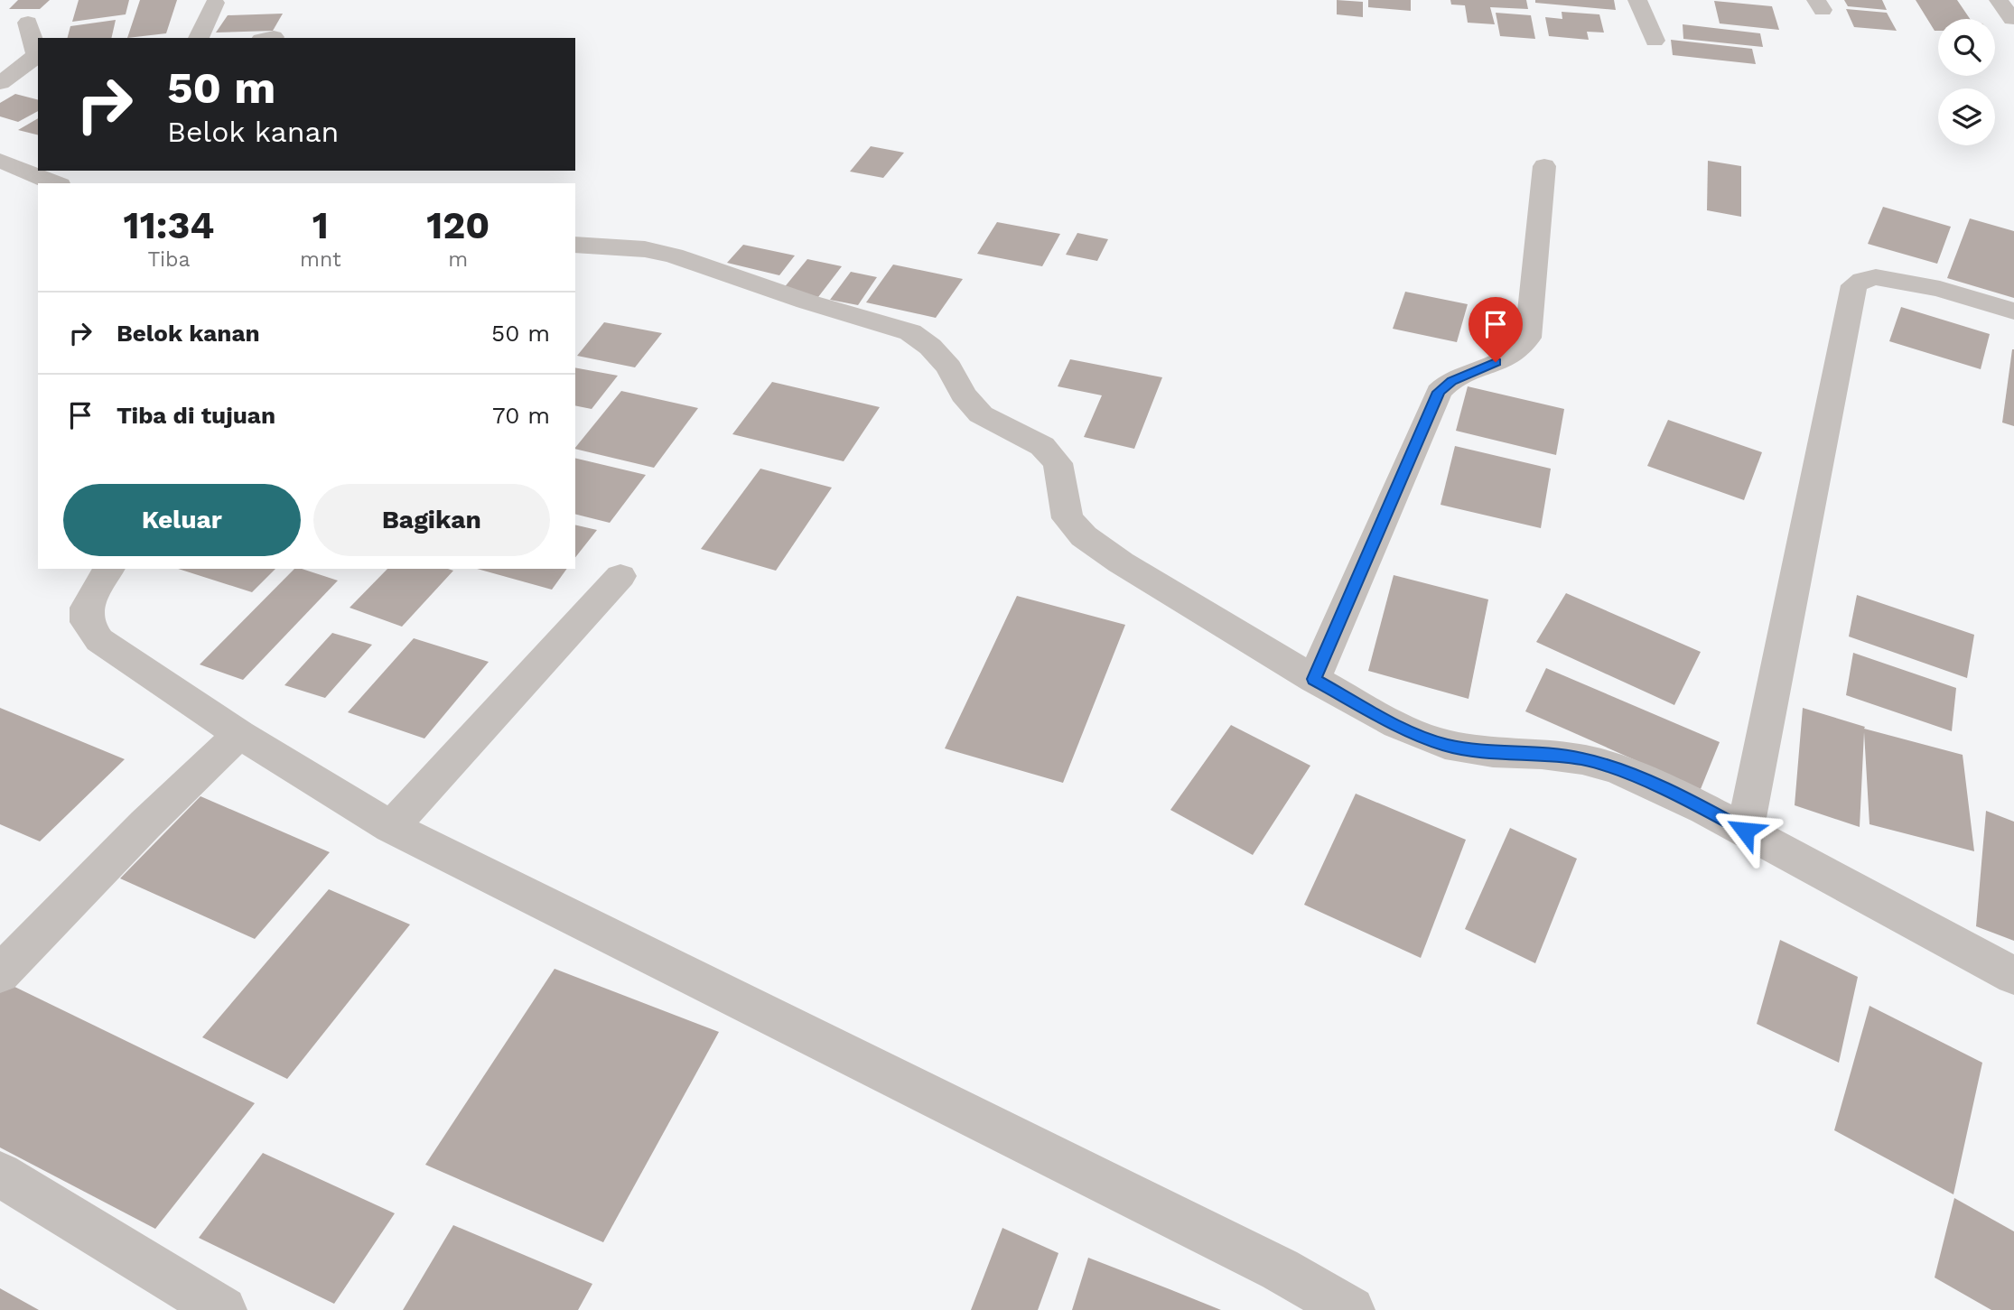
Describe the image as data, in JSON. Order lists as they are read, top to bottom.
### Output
{
  "page": {
    "turn": ["50 m", "Belok kanan"],
    "eta": [
      "11:34",
      "Tiba",
      "1",
      "mnt",
      "120",
      "m"
    ],
    "list": [
      {
        "name": "Belok kanan",
        "value": "50 m"
      },
      {
        "name": "Tiba di tujuan",
        "value": "70 m"
      }
    ],
    "buttons": ["Keluar", "Bagikan"]
  }
}
